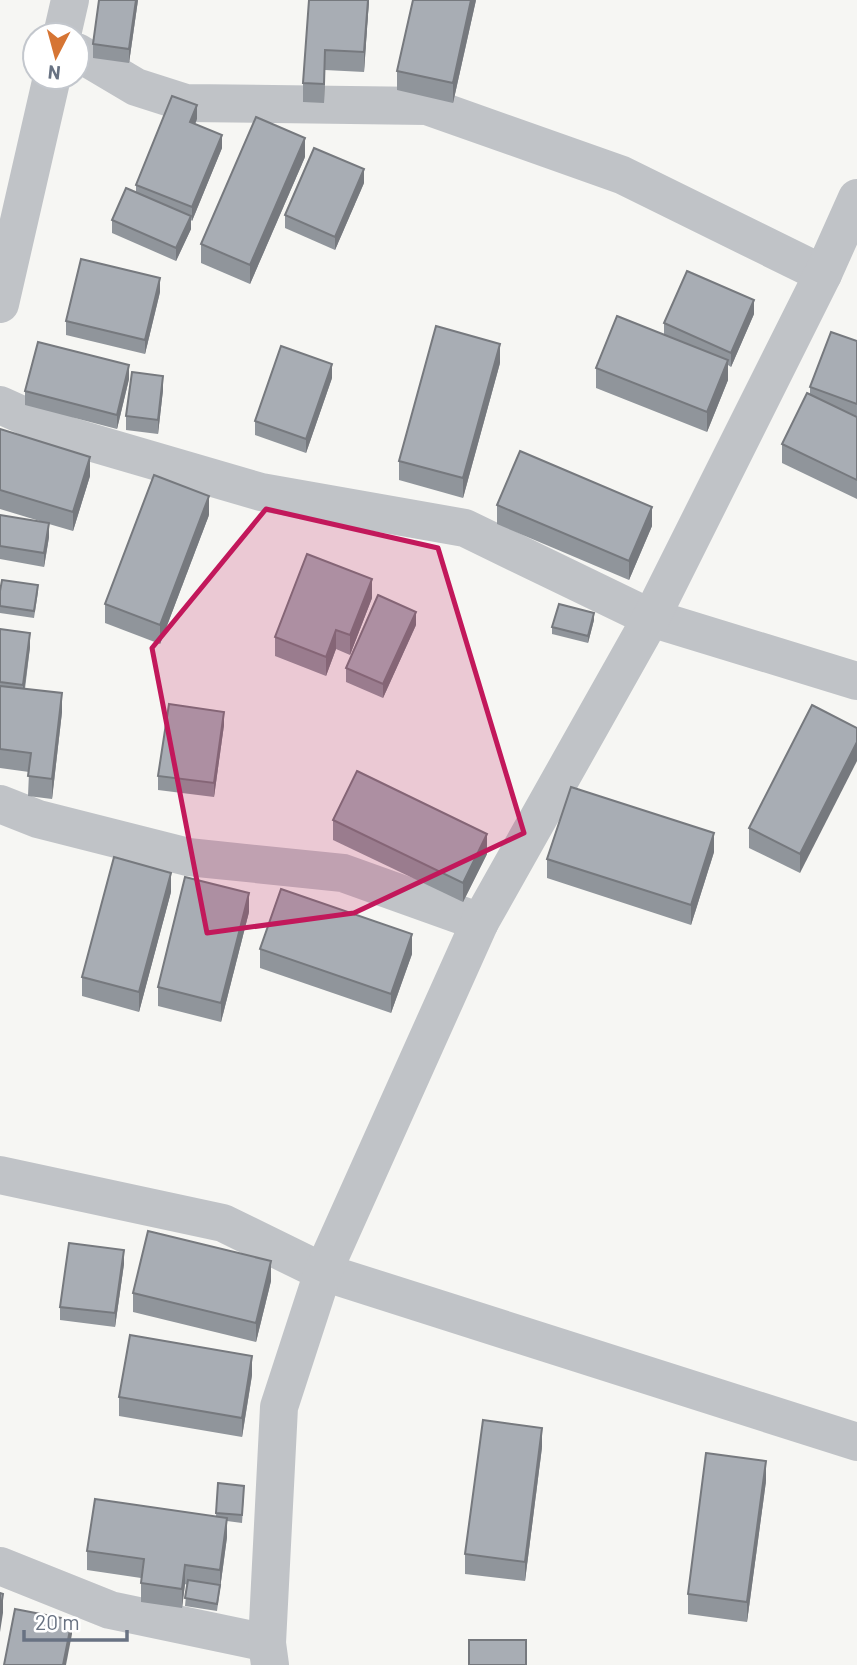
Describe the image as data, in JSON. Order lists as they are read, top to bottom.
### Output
{
  "scale_bar": "20 m",
  "north": "bottom"
}
